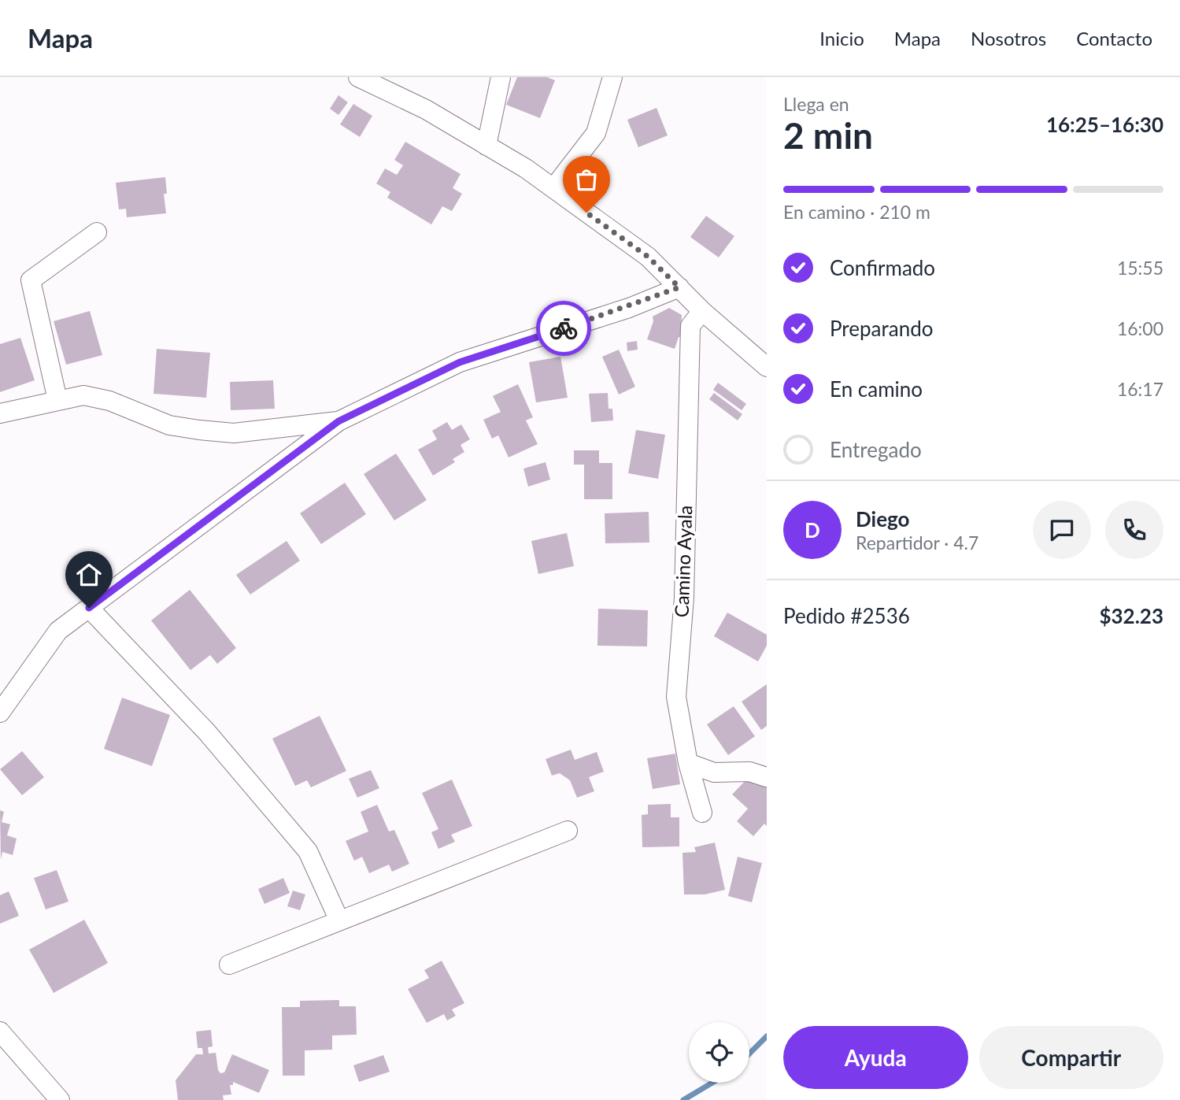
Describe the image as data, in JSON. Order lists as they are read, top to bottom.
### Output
{
  "streets": {
    "street": ["Camino Ayala"]
  },
  "page": {
    "header": "Mapa",
    "nav": [
      "Inicio",
      "Mapa",
      "Nosotros",
      "Contacto"
    ],
    "heading": ["2 min", "Llega en", "16:25–16:30"],
    "panel": [
      "Diego",
      "Repartidor · 4.7",
      "Pedido #2536",
      "$32.23"
    ],
    "bar": "En camino · 210 m",
    "list": [
      ["Confirmado", "15:55"],
      ["Preparando", "16:00"],
      ["En camino", "16:17"],
      "Entregado"
    ],
    "round": "D",
    "buttons": ["Ayuda", "Compartir"]
  }
}
